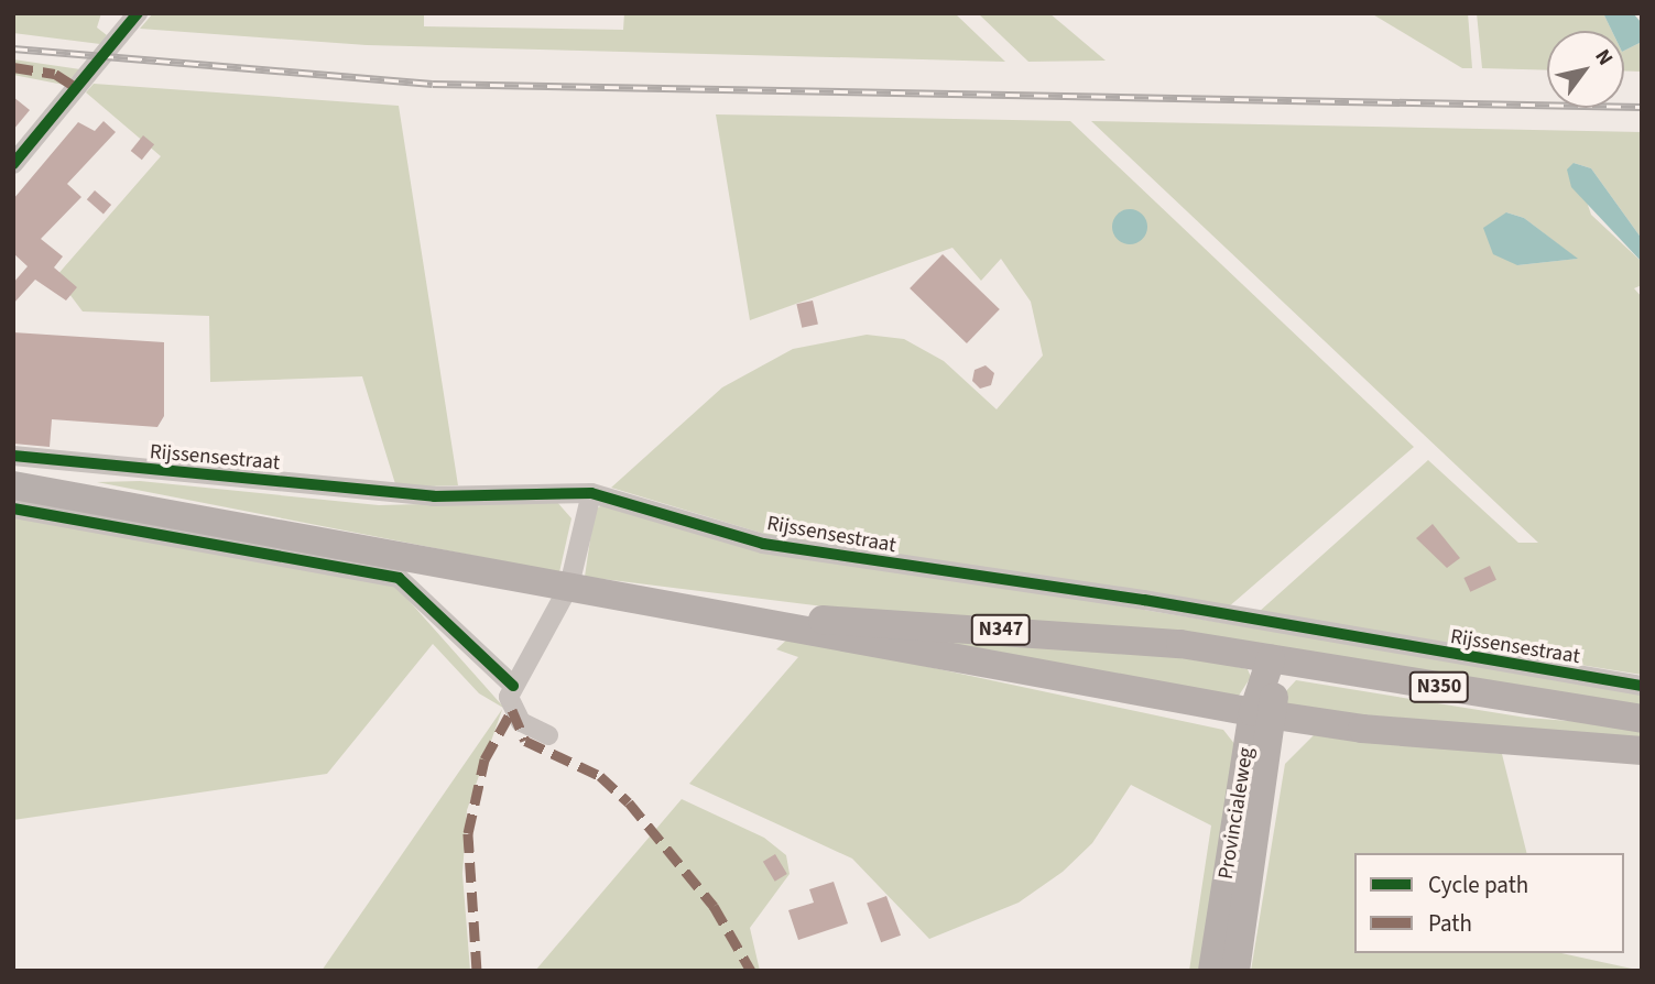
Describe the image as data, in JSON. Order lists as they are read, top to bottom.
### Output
{
  "streets": {
    "main road": ["N347", "N350", "Provincialeweg"],
    "street": ["Rijssensestraat"]
  },
  "crossings": [
    ["N347", "N350"],
    ["N347", "Provincialeweg"],
    ["N350", "Provincialeweg"]
  ],
  "legend": ["Cycle path", "Path"],
  "north": "top right"
}
